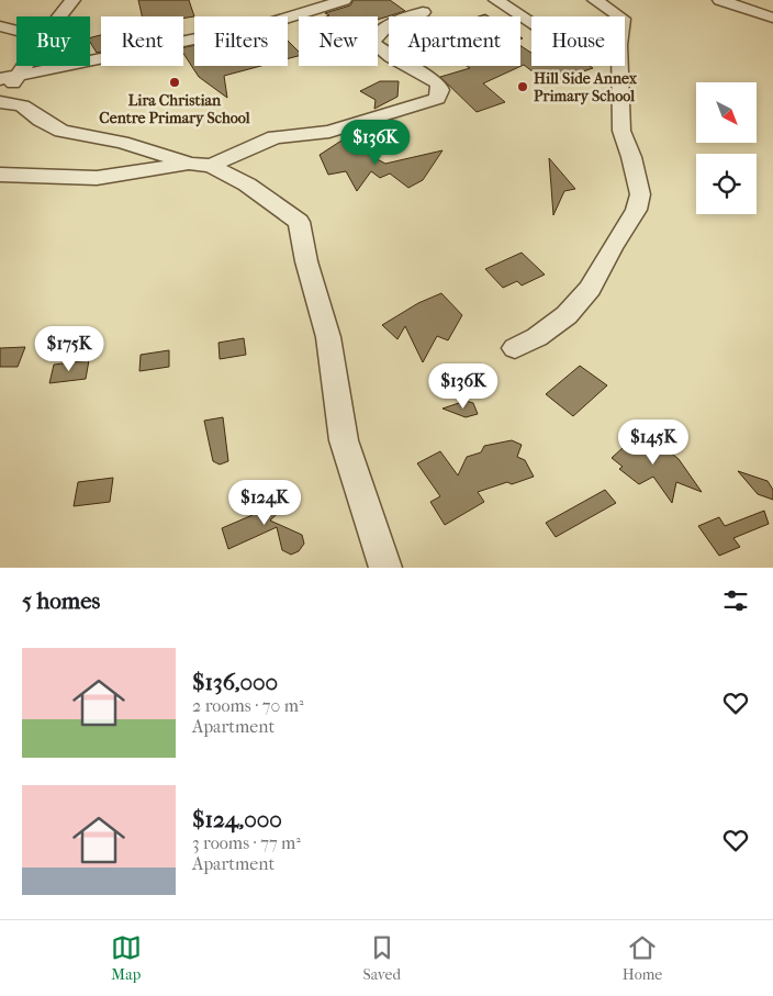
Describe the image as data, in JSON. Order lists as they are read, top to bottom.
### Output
{
  "places": ["Lira Christian Centre Primary School", "Hill Side Annex Primary School"],
  "north": "bottom right",
  "page": {
    "chip": [
      "Buy",
      "Rent",
      "Filters",
      "New",
      "Apartment",
      "House"
    ],
    "price": [
      "$136K",
      "$175K",
      "$136K",
      "$145K",
      "$124K"
    ],
    "heading": "5 homes",
    "list": [
      {
        "name": "$136,000",
        "note": "2 rooms · 70 m² · Apartment"
      },
      {
        "name": "$124,000",
        "note": "3 rooms · 77 m² · Apartment"
      }
    ],
    "tabs": ["Map", "Saved", "Home"]
  }
}
